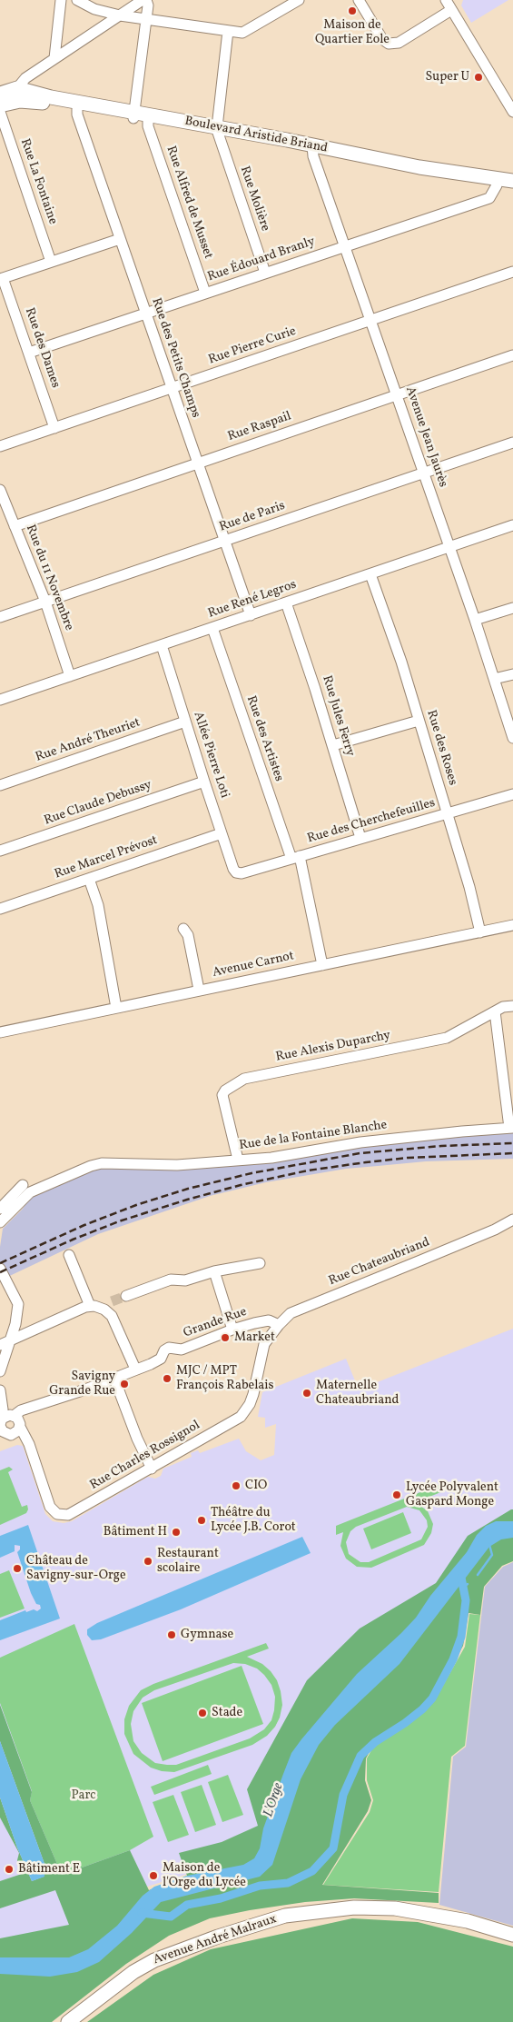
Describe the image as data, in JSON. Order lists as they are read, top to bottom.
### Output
{
  "streets": {
    "main road": ["Boulevard Aristide Briand", "Avenue André Malraux"],
    "street": [
      "Rue La Fontaine",
      "Rue Molière",
      "Rue Alfred de Musset",
      "Rue Édouard Branly",
      "Rue Pierre Curie",
      "Rue des Dames",
      "Rue des Petits Champs",
      "Rue Raspail",
      "Avenue Jean Jaurès",
      "Rue de Paris",
      "Rue du 11 Novembre",
      "Rue René Legros",
      "Rue Jules Ferry",
      "Rue des Artistes",
      "Rue André Theuriet",
      "Rue des Roses",
      "Allée Pierre Loti",
      "Rue Claude Debussy",
      "Rue des Cherchefeuilles",
      "Rue Marcel Prévost",
      "Avenue Carnot",
      "Rue Alexis Duparchy",
      "Rue de la Fontaine Blanche",
      "Rue Chateaubriand",
      "Grande Rue",
      "Rue Charles Rossignol"
    ]
  },
  "crossings": [
    ["Boulevard Aristide Briand", "Rue Molière"],
    ["Boulevard Aristide Briand", "Rue Alfred de Musset"],
    ["Boulevard Aristide Briand", "Rue Édouard Branly"],
    ["Boulevard Aristide Briand", "Rue des Petits Champs"],
    ["Boulevard Aristide Briand", "Avenue Jean Jaurès"],
    ["Rue Molière", "Rue Édouard Branly"],
    ["Rue Alfred de Musset", "Rue Édouard Branly"],
    ["Rue Édouard Branly", "Rue des Dames"],
    ["Rue Édouard Branly", "Rue des Petits Champs"],
    ["Rue Édouard Branly", "Avenue Jean Jaurès"],
    ["Rue Pierre Curie", "Rue des Dames"],
    ["Rue Pierre Curie", "Rue des Petits Champs"],
    ["Rue Pierre Curie", "Avenue Jean Jaurès"],
    ["Rue des Petits Champs", "Rue Raspail"],
    ["Rue des Petits Champs", "Rue de Paris"],
    ["Rue des Petits Champs", "Rue René Legros"],
    ["Rue Raspail", "Avenue Jean Jaurès"],
    ["Rue Raspail", "Rue du 11 Novembre"],
    ["Avenue Jean Jaurès", "Rue de Paris"],
    ["Avenue Jean Jaurès", "Rue René Legros"],
    ["Rue de Paris", "Rue du 11 Novembre"],
    ["Rue du 11 Novembre", "Rue René Legros"],
    ["Rue René Legros", "Rue Jules Ferry"],
    ["Rue René Legros", "Rue des Artistes"],
    ["Rue René Legros", "Rue des Roses"],
    ["Rue René Legros", "Allée Pierre Loti"],
    ["Rue Jules Ferry", "Rue des Cherchefeuilles"],
    ["Rue des Artistes", "Rue des Cherchefeuilles"],
    ["Rue des Artistes", "Avenue Carnot"],
    ["Rue André Theuriet", "Allée Pierre Loti"],
    ["Rue des Roses", "Rue des Cherchefeuilles"],
    ["Rue des Roses", "Avenue Carnot"],
    ["Allée Pierre Loti", "Rue Claude Debussy"],
    ["Allée Pierre Loti", "Rue des Cherchefeuilles"],
    ["Allée Pierre Loti", "Rue Marcel Prévost"],
    ["Rue Alexis Duparchy", "Rue de la Fontaine Blanche"],
    ["Rue Chateaubriand", "Grande Rue"],
    ["Rue Chateaubriand", "Rue Charles Rossignol"],
    ["Grande Rue", "Rue Charles Rossignol"]
  ],
  "water": ["L'Orge"],
  "parks": ["Parc"],
  "places": [
    "Maison de Quartier Eole",
    "Super U",
    "Market",
    "MJC / MPT François Rabelais",
    "Savigny Grande Rue",
    "Maternelle Chateaubriand",
    "CIO",
    "Lycée Polyvalent Gaspard Monge",
    "Théâtre du Lycée J.B. Corot",
    "Bâtiment H",
    "Restaurant scolaire",
    "Château de Savigny-sur-Orge",
    "Gymnase",
    "Stade",
    "Bâtiment E",
    "Maison de l'Orge du Lycée"
  ]
}
